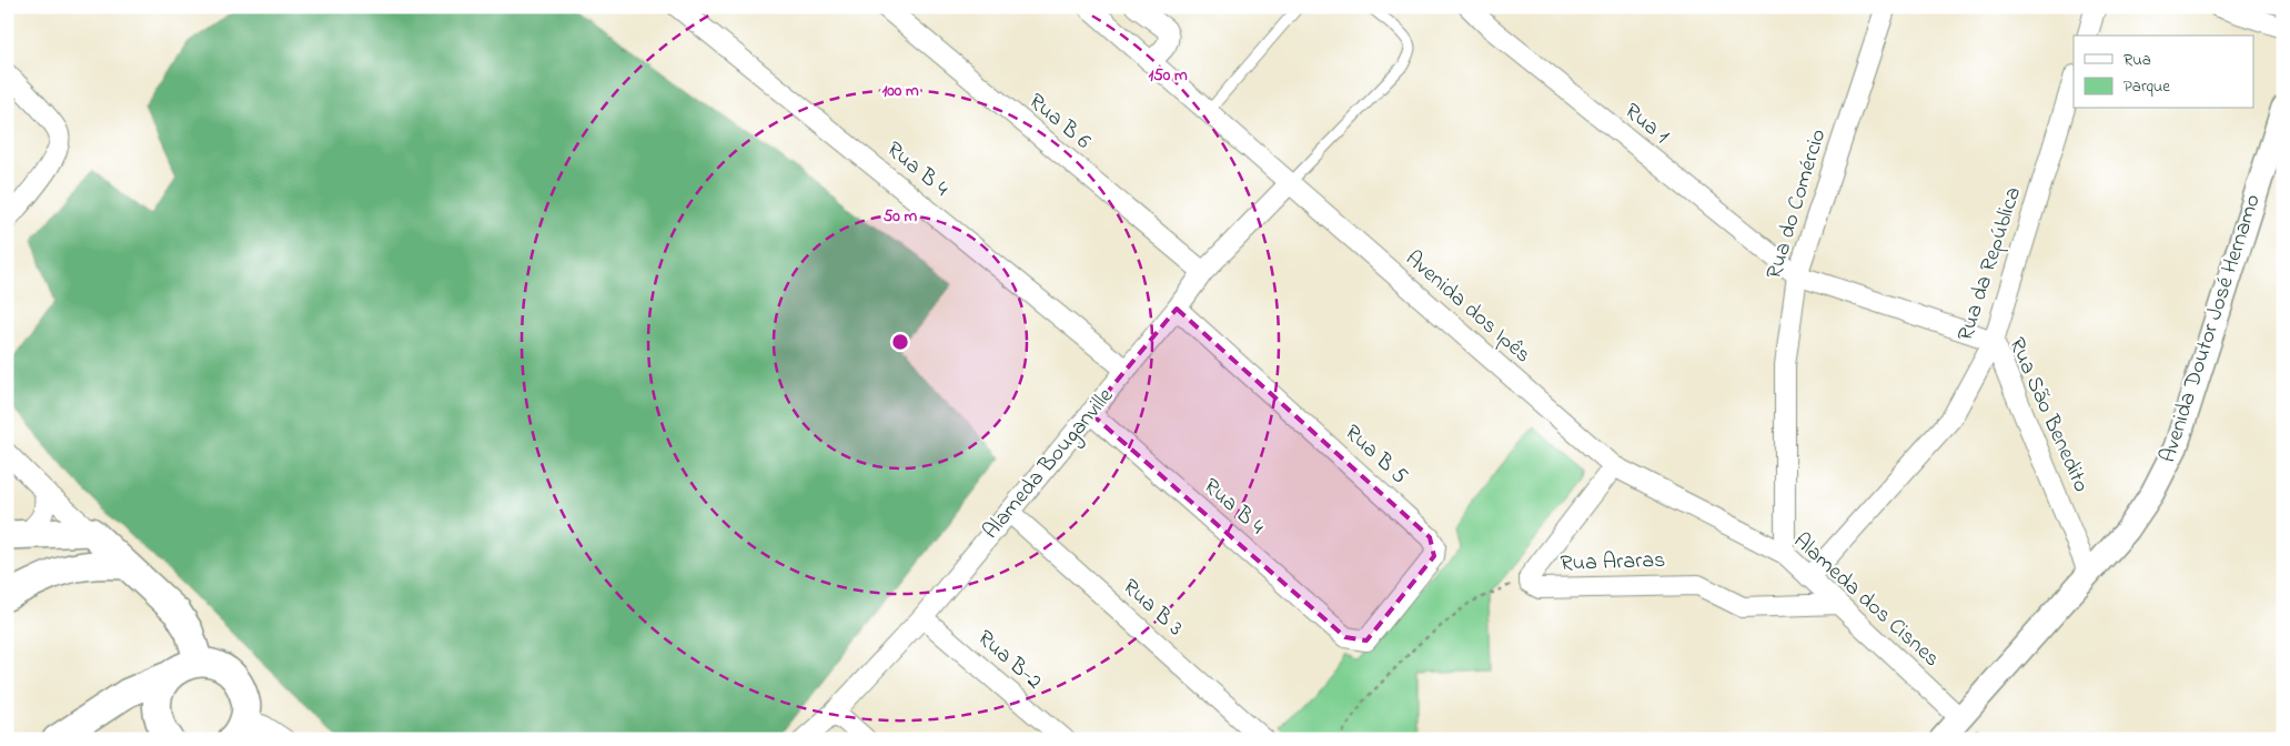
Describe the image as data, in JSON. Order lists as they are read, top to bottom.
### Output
{
  "streets": {
    "street": [
      "Rua B 6",
      "Rua 1",
      "Rua B 4",
      "Rua do Comércio",
      "Rua da República",
      "Avenida dos Ipês",
      "Avenida Doutor José Hernamo",
      "Rua São Benedito",
      "Rua B 5",
      "Alameda Bouganville",
      "Rua Araras",
      "Alameda dos Cisnes",
      "Rua B 3",
      "Rua B-2"
    ]
  },
  "crossings": [
    ["Rua B 6", "Alameda Bouganville"],
    ["Rua 1", "Rua do Comércio"],
    ["Rua 1", "Rua São Benedito"],
    ["Rua B 4", "Rua B 5"],
    ["Rua B 4", "Alameda Bouganville"],
    ["Rua do Comércio", "Rua São Benedito"],
    ["Rua do Comércio", "Alameda dos Cisnes"],
    ["Rua da República", "Rua São Benedito"],
    ["Rua da República", "Alameda dos Cisnes"],
    ["Avenida dos Ipês", "Alameda Bouganville"],
    ["Avenida dos Ipês", "Rua Araras"],
    ["Avenida dos Ipês", "Alameda dos Cisnes"],
    ["Avenida Doutor José Hernamo", "Rua São Benedito"],
    ["Avenida Doutor José Hernamo", "Alameda dos Cisnes"],
    ["Rua B 5", "Alameda Bouganville"],
    ["Alameda Bouganville", "Rua B 3"],
    ["Alameda Bouganville", "Rua B-2"],
    ["Rua Araras", "Alameda dos Cisnes"]
  ],
  "legend": ["Rua", "Parque"],
  "rings": ["150 m", "100 m", "50 m"]
}
